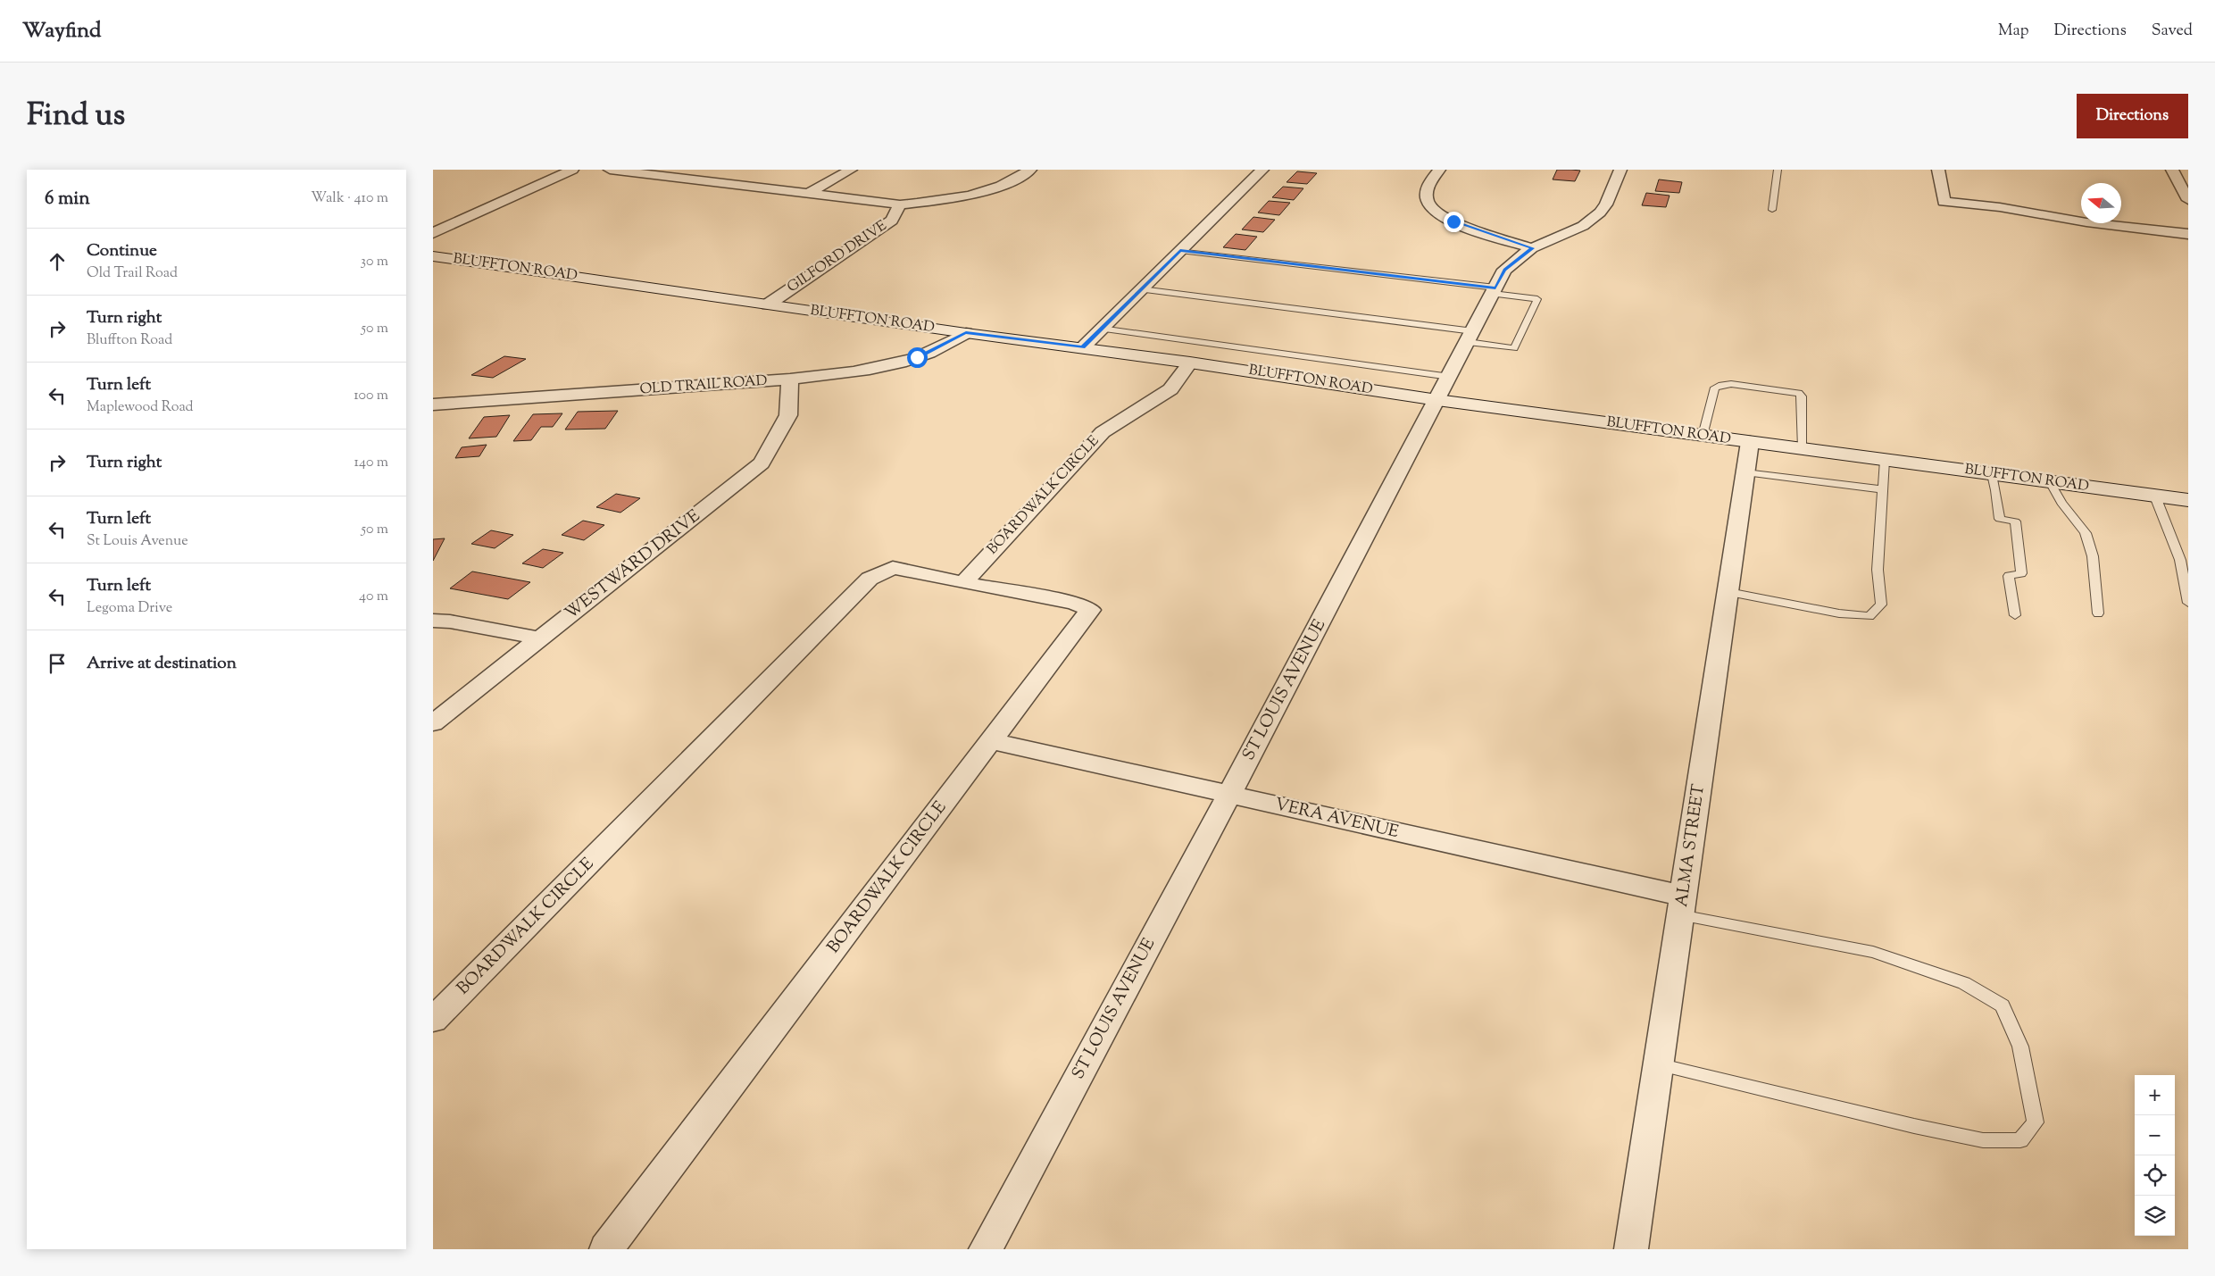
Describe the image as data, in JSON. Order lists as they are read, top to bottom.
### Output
{
  "streets": {
    "main road": ["BLUFFTON ROAD"],
    "street": [
      "GILFORD DRIVE",
      "OLD TRAIL ROAD",
      "BOARDWALK CIRCLE",
      "WESTWARD DRIVE",
      "ST LOUIS AVENUE",
      "VERA AVENUE",
      "ALMA STREET"
    ]
  },
  "crossings": [
    ["GILFORD DRIVE", "BLUFFTON ROAD"],
    ["BLUFFTON ROAD", "OLD TRAIL ROAD"],
    ["BLUFFTON ROAD", "BOARDWALK CIRCLE"],
    ["BLUFFTON ROAD", "ST LOUIS AVENUE"],
    ["BLUFFTON ROAD", "ALMA STREET"],
    ["OLD TRAIL ROAD", "WESTWARD DRIVE"],
    ["BOARDWALK CIRCLE", "VERA AVENUE"],
    ["ST LOUIS AVENUE", "VERA AVENUE"],
    ["VERA AVENUE", "ALMA STREET"]
  ],
  "north": "left",
  "page": {
    "header": "Wayfind",
    "nav": ["Map", "Directions", "Saved"],
    "title": "Find us",
    "buttons": "Directions",
    "heading": ["6 min", "Walk · 410 m"],
    "list": [
      ["Continue", "Old Trail Road", "30 m"],
      ["Turn right", "Bluffton Road", "50 m"],
      ["Turn left", "Maplewood Road", "100 m"],
      ["Turn right", "140 m"],
      ["Turn left", "St Louis Avenue", "50 m"],
      ["Turn left", "Legoma Drive", "40 m"],
      "Arrive at destination"
    ],
    "map_buttons": ["+", "−"]
  }
}
